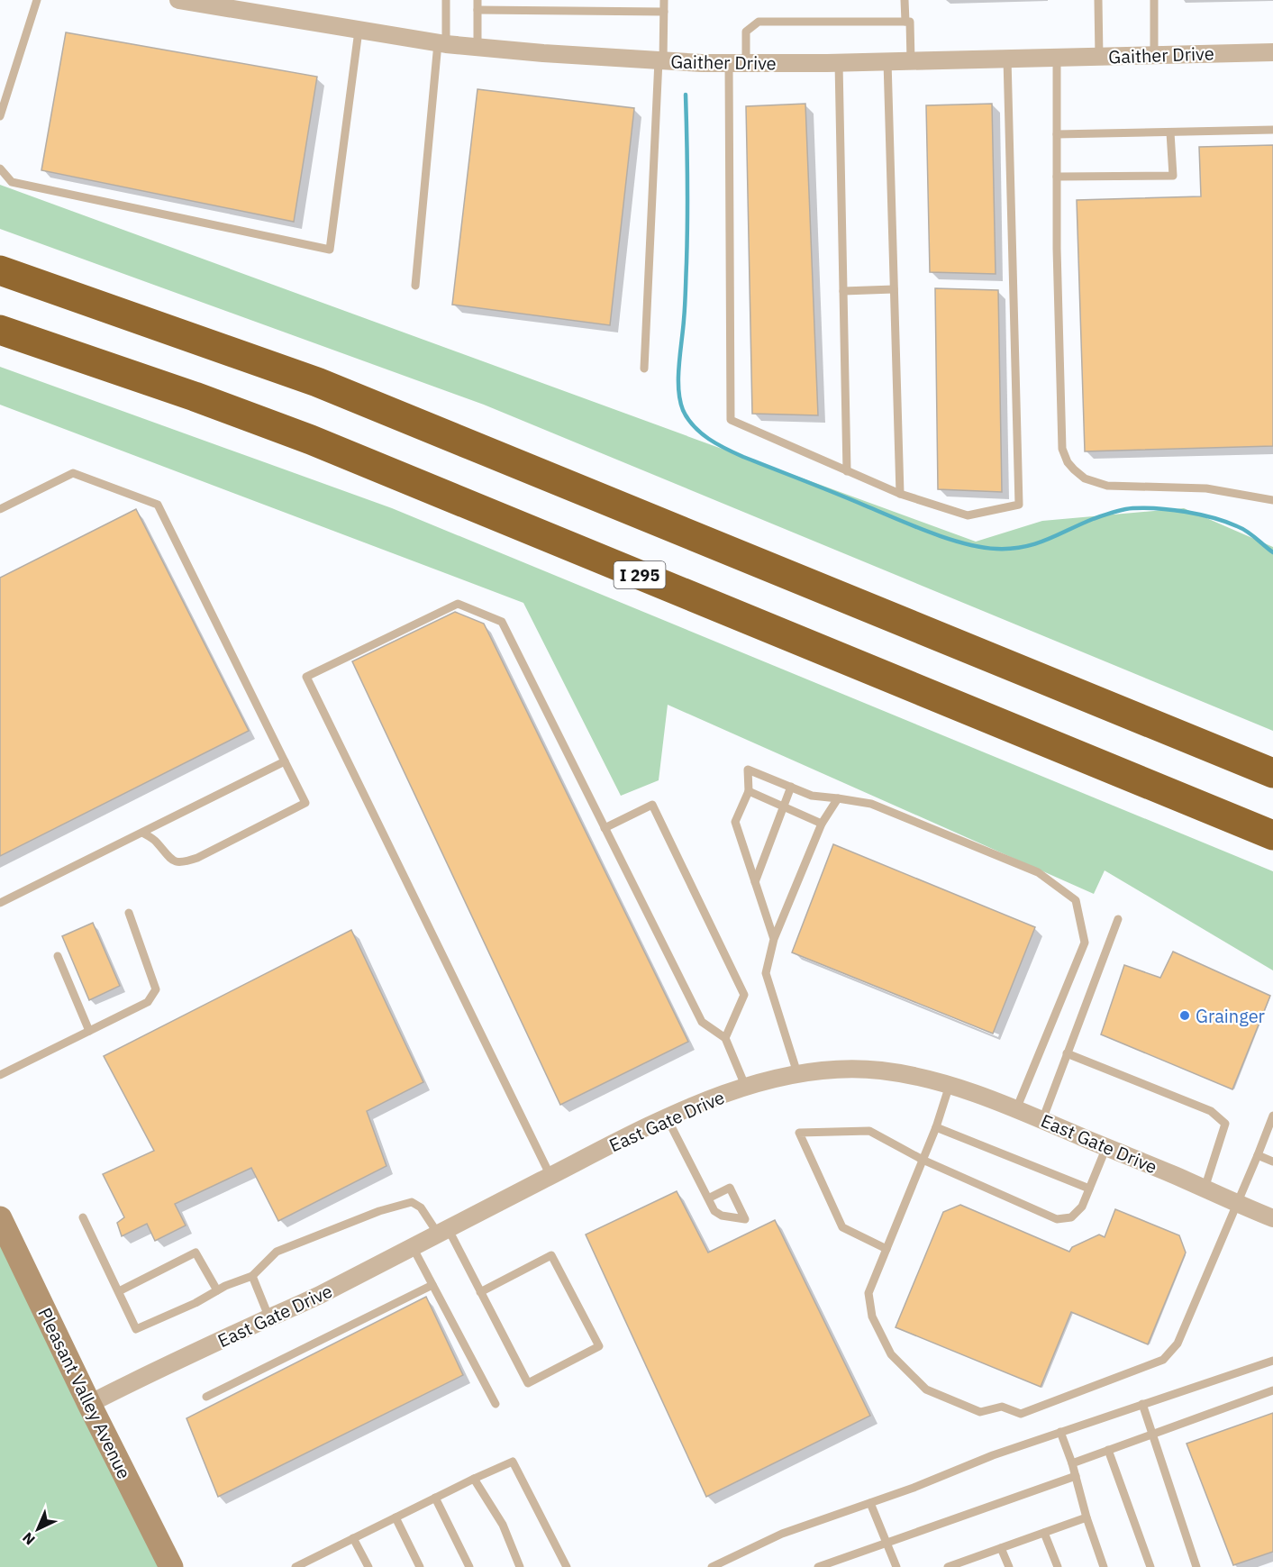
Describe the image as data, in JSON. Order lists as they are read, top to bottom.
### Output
{
  "streets": {
    "highway": ["I 295"],
    "street": ["Gaither Drive", "East Gate Drive", "Pleasant Valley Avenue"]
  },
  "crossings": [
    ["East Gate Drive", "Pleasant Valley Avenue"]
  ],
  "places": ["Grainger"],
  "north": "bottom left"
}
